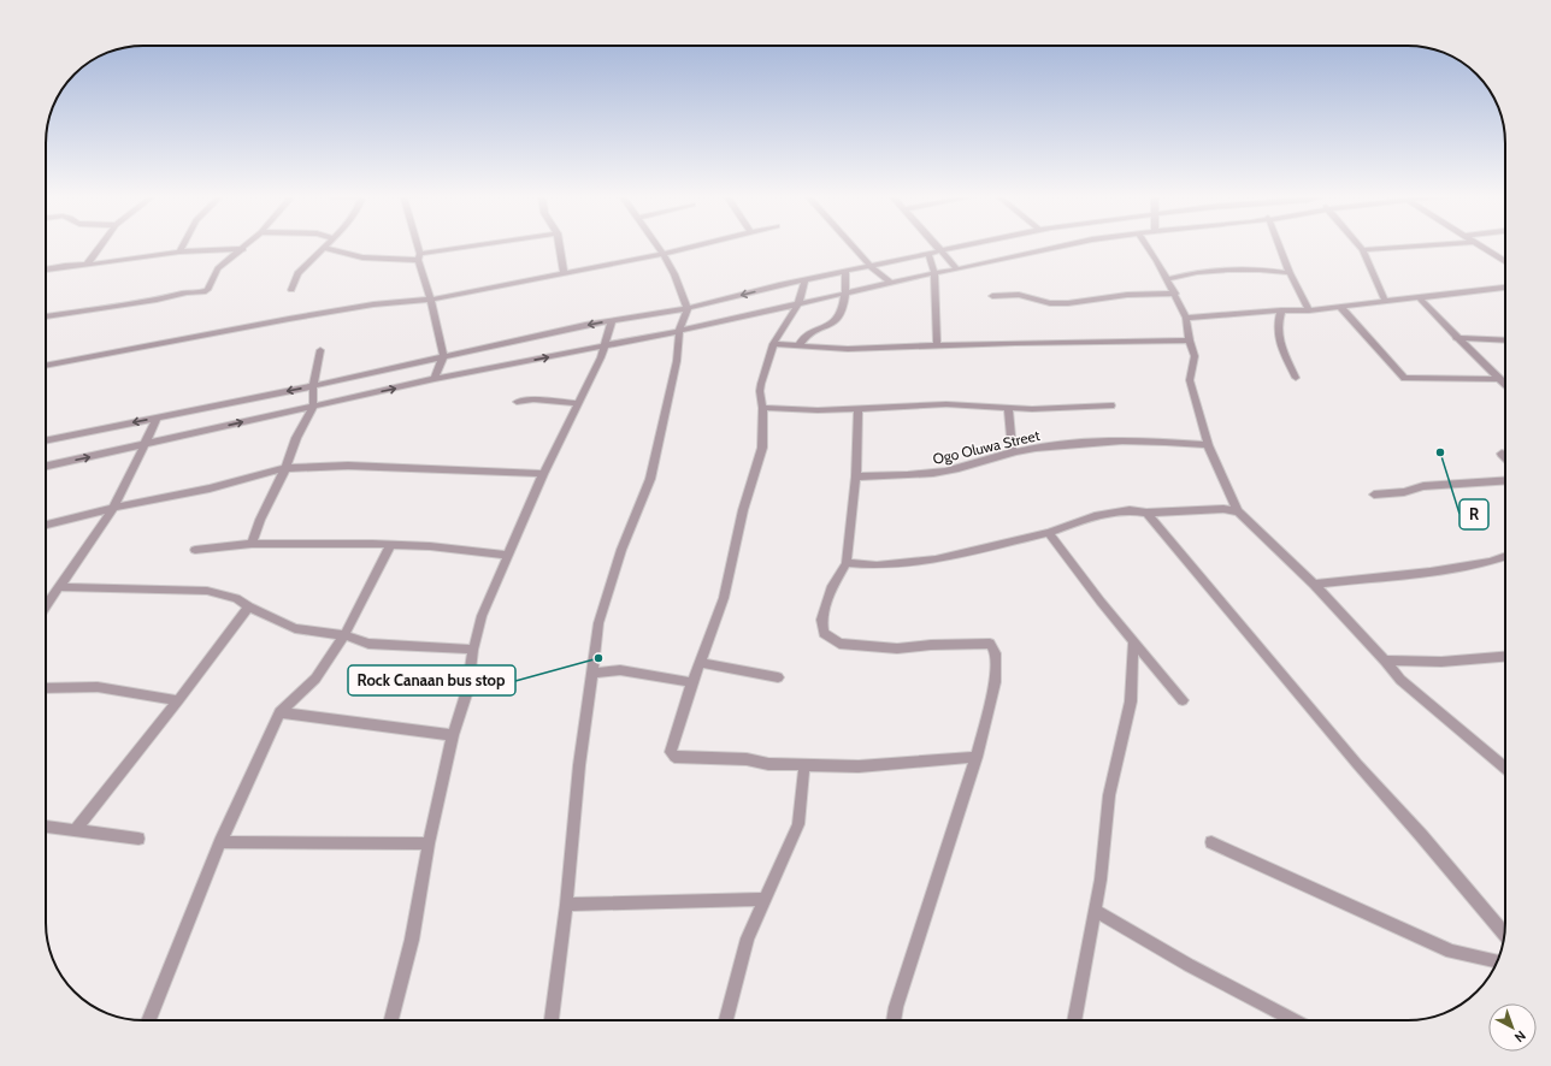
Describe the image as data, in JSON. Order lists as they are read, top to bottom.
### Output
{
  "streets": {
    "street": ["Ogo Oluwa Street"]
  },
  "places": ["R", "Rock Canaan bus stop"],
  "north": "bottom right"
}
